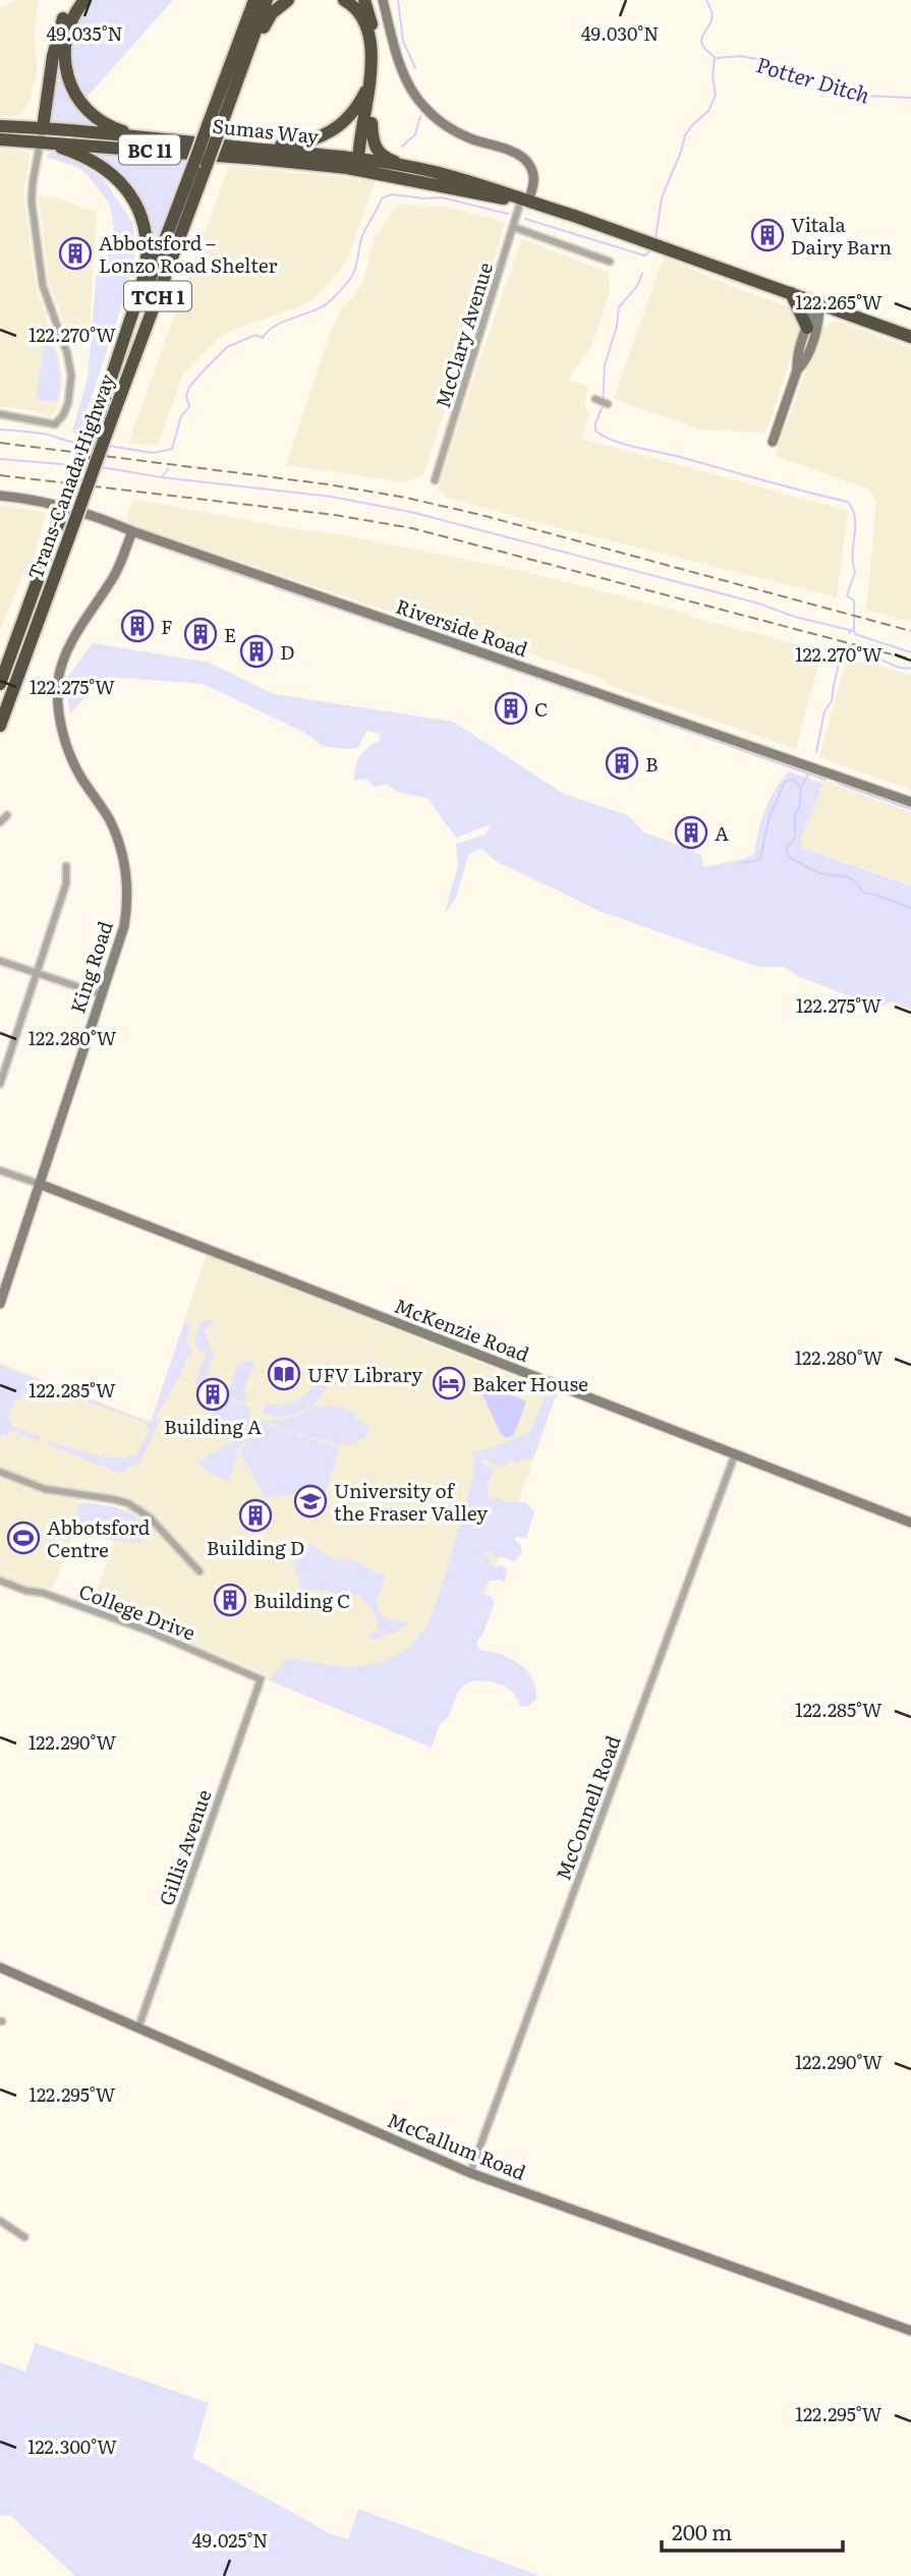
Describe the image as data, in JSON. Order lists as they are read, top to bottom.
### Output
{
  "streets": {
    "highway": [
      "Sumas Way",
      "BC 11",
      "TCH 1",
      "Trans-Canada Highway"
    ],
    "street": [
      "McClary Avenue",
      "Riverside Road",
      "King Road",
      "McKenzie Road",
      "College Drive",
      "McConnell Road",
      "Gillis Avenue",
      "McCallum Road"
    ]
  },
  "crossings": [
    ["Sumas Way", "McClary Avenue"],
    ["Riverside Road", "King Road"],
    ["King Road", "McKenzie Road"],
    ["McKenzie Road", "McConnell Road"],
    ["College Drive", "Gillis Avenue"],
    ["McConnell Road", "McCallum Road"],
    ["Gillis Avenue", "McCallum Road"]
  ],
  "water": ["Potter Ditch"],
  "places": {
    "building": [
      "Vitala Dairy Barn",
      "Abbotsford – Lonzo Road Shelter",
      "F",
      "E",
      "D",
      "C",
      "B",
      "A",
      "Building A",
      "Building D",
      "Building C"
    ],
    "library": ["UFV Library"],
    "hotel": ["Baker House"],
    "school or university": ["University of the Fraser Valley"],
    "sports": ["Abbotsford Centre"]
  },
  "scale_bar": "200 m",
  "coordinates": [
    "49.035°N",
    "49.030°N",
    "122.265°W",
    "122.270°W",
    "122.275°W",
    "122.280°W",
    "122.285°W",
    "122.290°W",
    "122.295°W",
    "122.300°W",
    "49.025°N"
  ]
}
